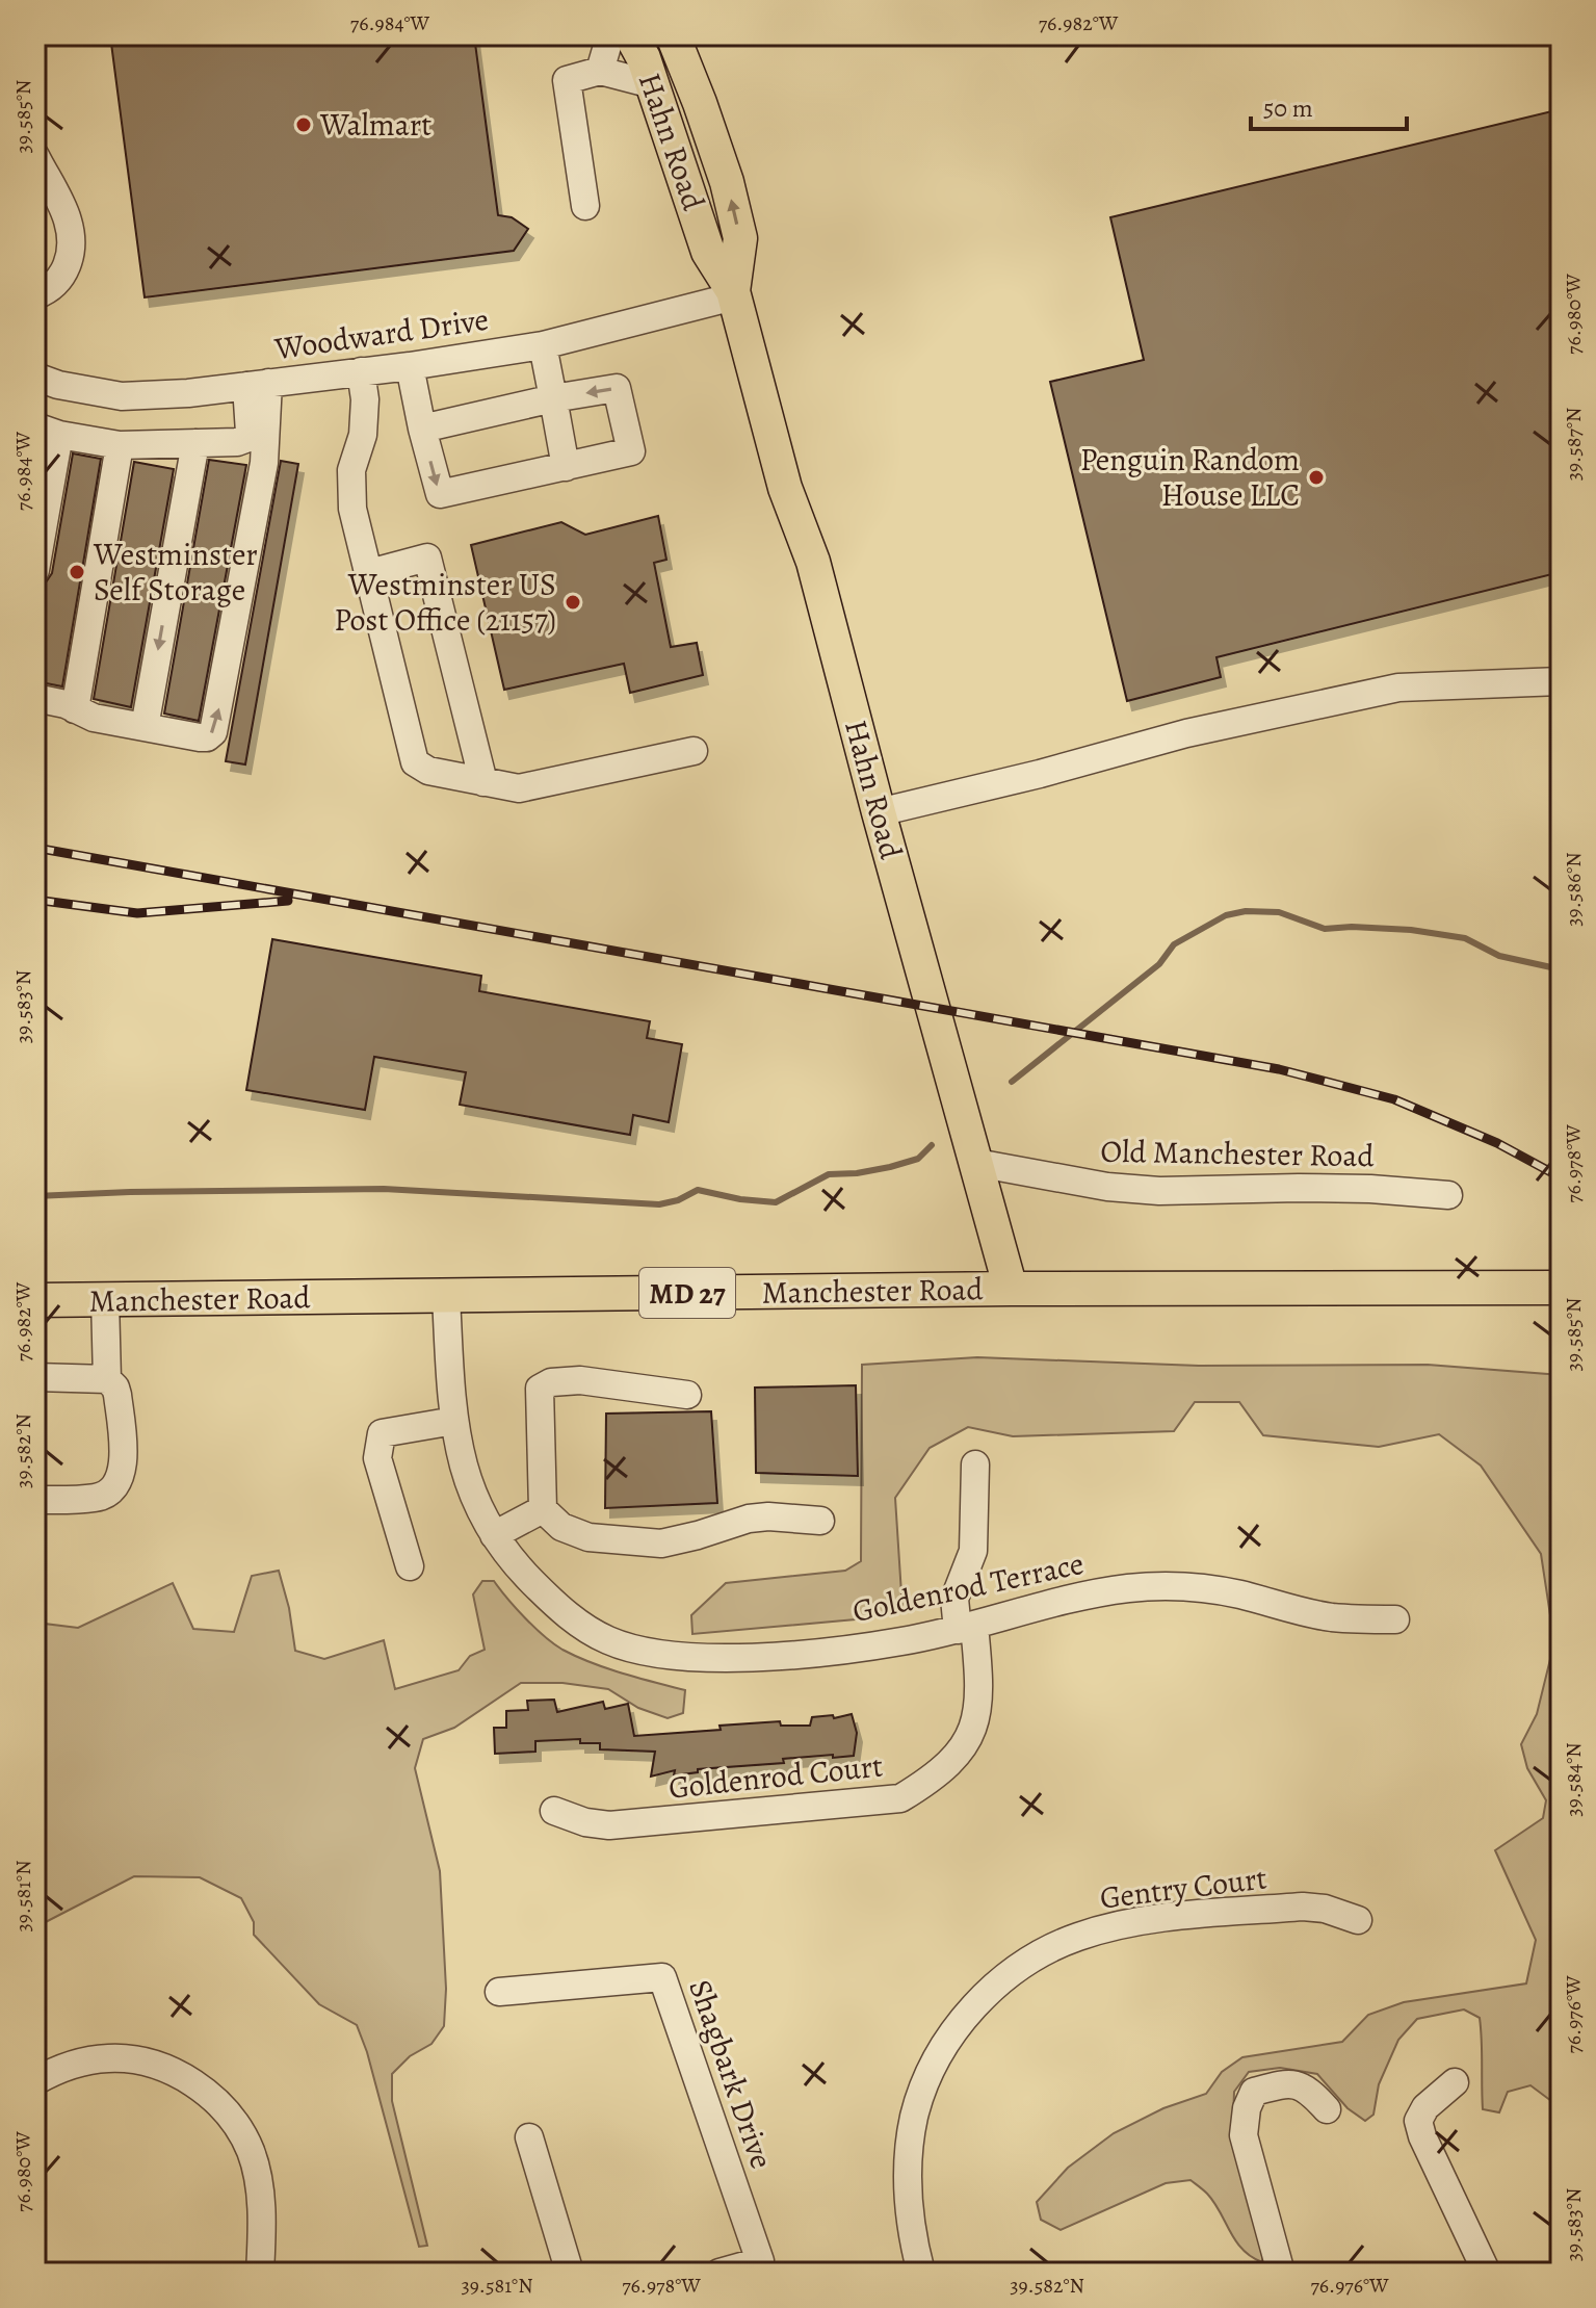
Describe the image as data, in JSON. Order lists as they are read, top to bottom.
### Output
{
  "streets": {
    "main road": ["Hahn Road", "Manchester Road", "MD 27"],
    "street": [
      "Woodward Drive",
      "Old Manchester Road",
      "Goldenrod Terrace",
      "Goldenrod Court",
      "Gentry Court",
      "Shagbark Drive"
    ]
  },
  "crossings": [
    ["Hahn Road", "Woodward Drive"],
    ["Hahn Road", "Old Manchester Road"],
    ["Hahn Road", "Manchester Road"],
    ["Manchester Road", "Goldenrod Terrace"],
    ["Goldenrod Terrace", "Goldenrod Court"]
  ],
  "places": [
    "Walmart",
    "Penguin Random House LLC",
    "Westminster Self Storage",
    "Westminster US Post Office (21157)"
  ],
  "scale_bar": "50 m",
  "coordinates": [
    "76.984°W",
    "76.982°W",
    "39.585°N",
    "76.980°W",
    "39.587°N",
    "39.586°N",
    "39.583°N",
    "76.978°W",
    "39.582°N",
    "39.584°N",
    "39.581°N",
    "76.976°W"
  ]
}
